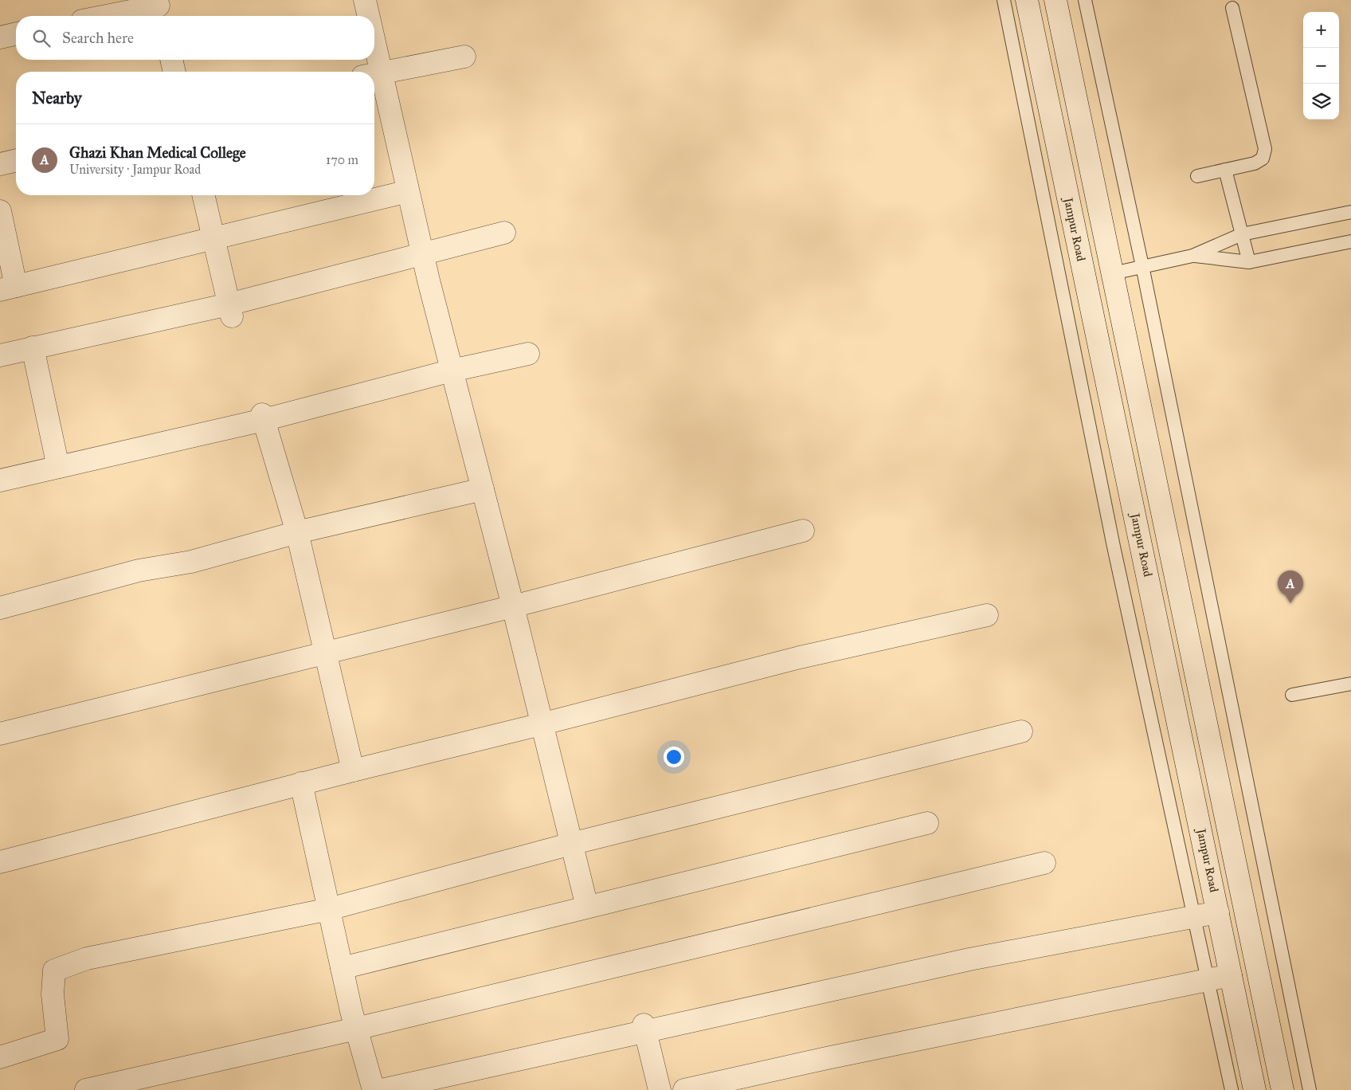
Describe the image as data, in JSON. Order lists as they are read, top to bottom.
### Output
{
  "streets": {
    "street": ["Jampur Road"]
  },
  "page": {
    "map_buttons": ["+", "−"],
    "search": "Search here",
    "heading": "Nearby",
    "list": [
      {
        "mark": "A",
        "name": "Ghazi Khan Medical College",
        "note": "University · Jampur Road",
        "value": "170 m"
      }
    ],
    "pins": "A"
  }
}
